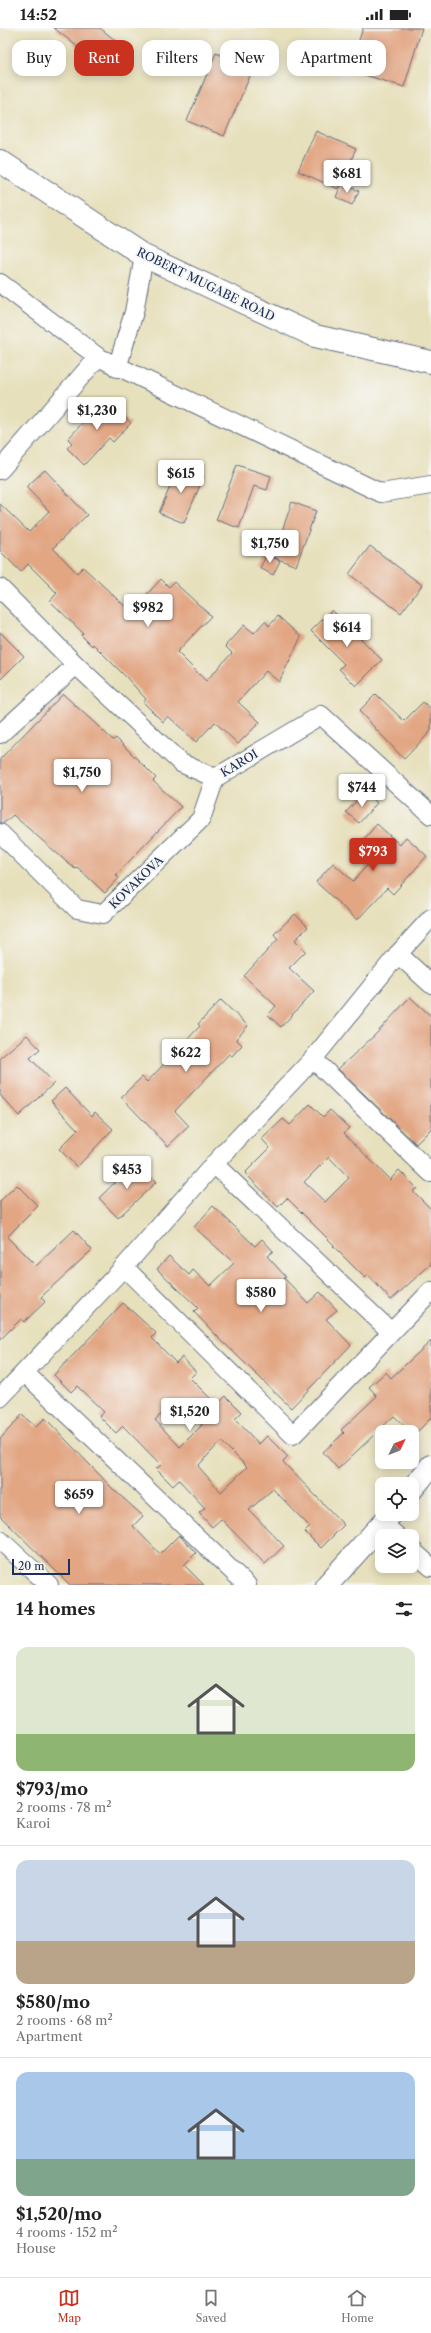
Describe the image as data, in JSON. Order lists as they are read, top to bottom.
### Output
{
  "streets": {
    "main road": ["ROBERT MUGABE ROAD"],
    "street": ["KAROI", "KOVAKOVA"]
  },
  "crossings": [
    ["KAROI", "KOVAKOVA"]
  ],
  "scale_bar": "20 m",
  "north": "top right",
  "page": {
    "status": "14:52",
    "chip": [
      "Buy",
      "Rent",
      "Filters",
      "New",
      "Apartment"
    ],
    "price": [
      "$681",
      "$1,230",
      "$615",
      "$1,750",
      "$982",
      "$614",
      "$1,750",
      "$744",
      "$793",
      "$622",
      "$453",
      "$580",
      "$1,520",
      "$659"
    ],
    "scale": "20 m",
    "heading": "14 homes",
    "list": [
      {
        "name": "$793/mo",
        "note": "2 rooms · 78 m² · Karoi"
      },
      {
        "name": "$580/mo",
        "note": "2 rooms · 68 m² · Apartment"
      },
      {
        "name": "$1,520/mo",
        "note": "4 rooms · 152 m² · House"
      }
    ],
    "tabs": ["Map", "Saved", "Home"]
  }
}
